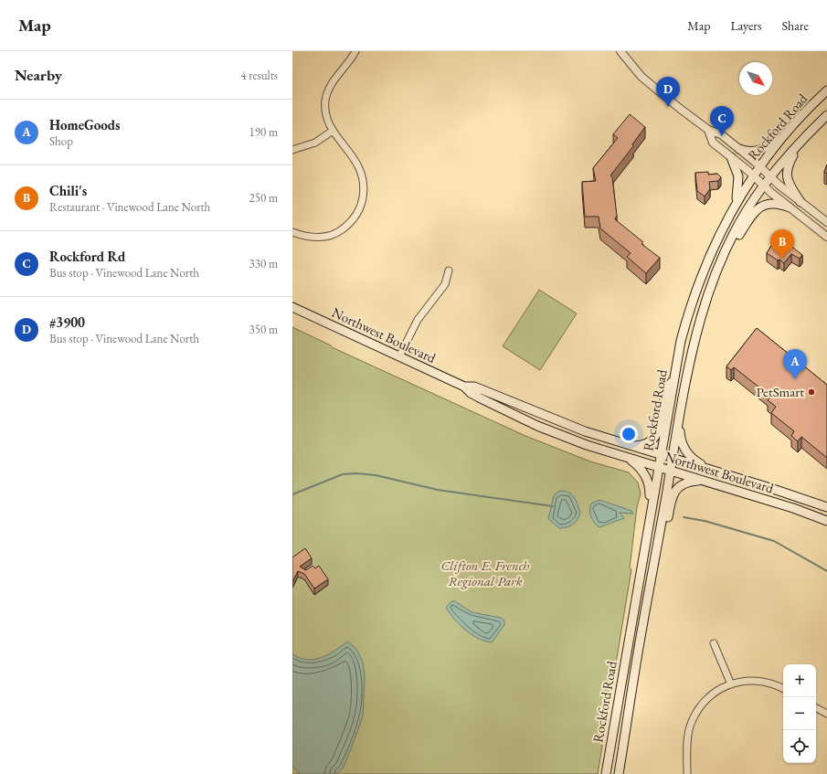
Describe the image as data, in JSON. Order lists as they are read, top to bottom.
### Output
{
  "streets": {
    "main road": ["Rockford Road", "Northwest Boulevard"]
  },
  "crossings": [
    ["Rockford Road", "Northwest Boulevard"]
  ],
  "parks": ["Clifton E. French Regional Park"],
  "places": ["PetSmart"],
  "north": "bottom right",
  "page": {
    "header": "Map",
    "nav": ["Map", "Layers", "Share"],
    "heading": ["Nearby", "4 results"],
    "pins": [
      "D",
      "C",
      "B",
      "A"
    ],
    "list": [
      {
        "mark": "A",
        "name": "HomeGoods",
        "note": "Shop",
        "value": "190 m"
      },
      {
        "mark": "B",
        "name": "Chili's",
        "note": "Restaurant · Vinewood Lane North",
        "value": "250 m"
      },
      {
        "mark": "C",
        "name": "Rockford Rd",
        "note": "Bus stop · Vinewood Lane North",
        "value": "330 m"
      },
      {
        "mark": "D",
        "name": "#3900",
        "note": "Bus stop · Vinewood Lane North",
        "value": "350 m"
      }
    ],
    "map_buttons": ["+", "−"]
  }
}
